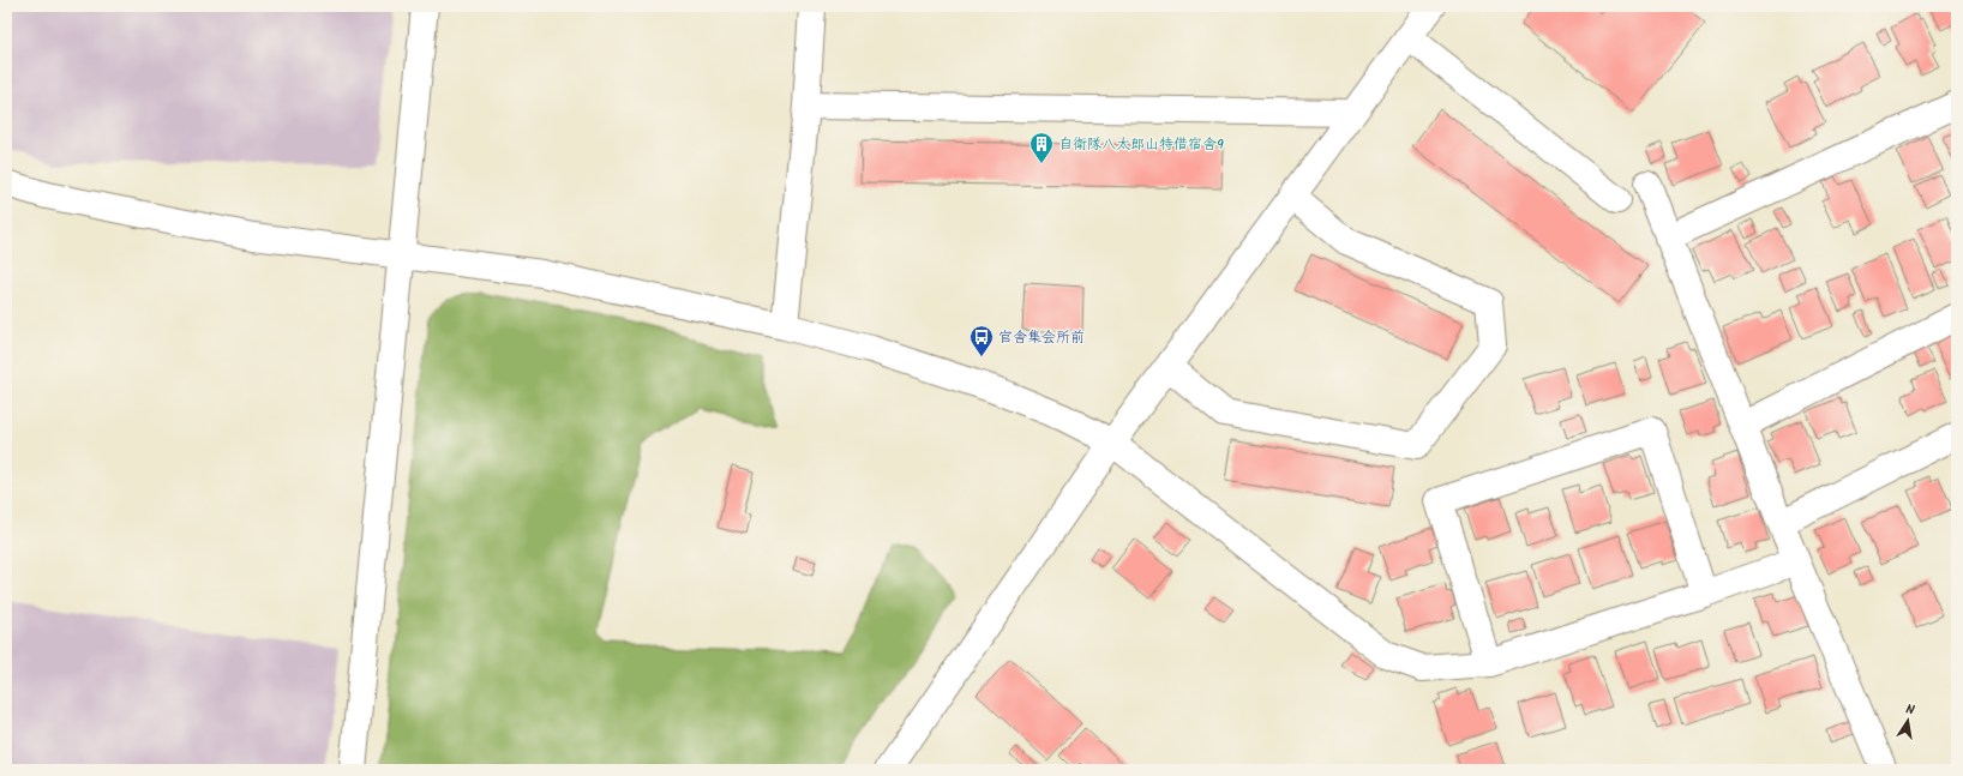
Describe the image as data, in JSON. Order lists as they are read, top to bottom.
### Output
{
  "places": {
    "building": ["自衛隊八太郎山特借宿舎9"],
    "bus stop": ["官舎集会所前"]
  },
  "north": "top"
}
